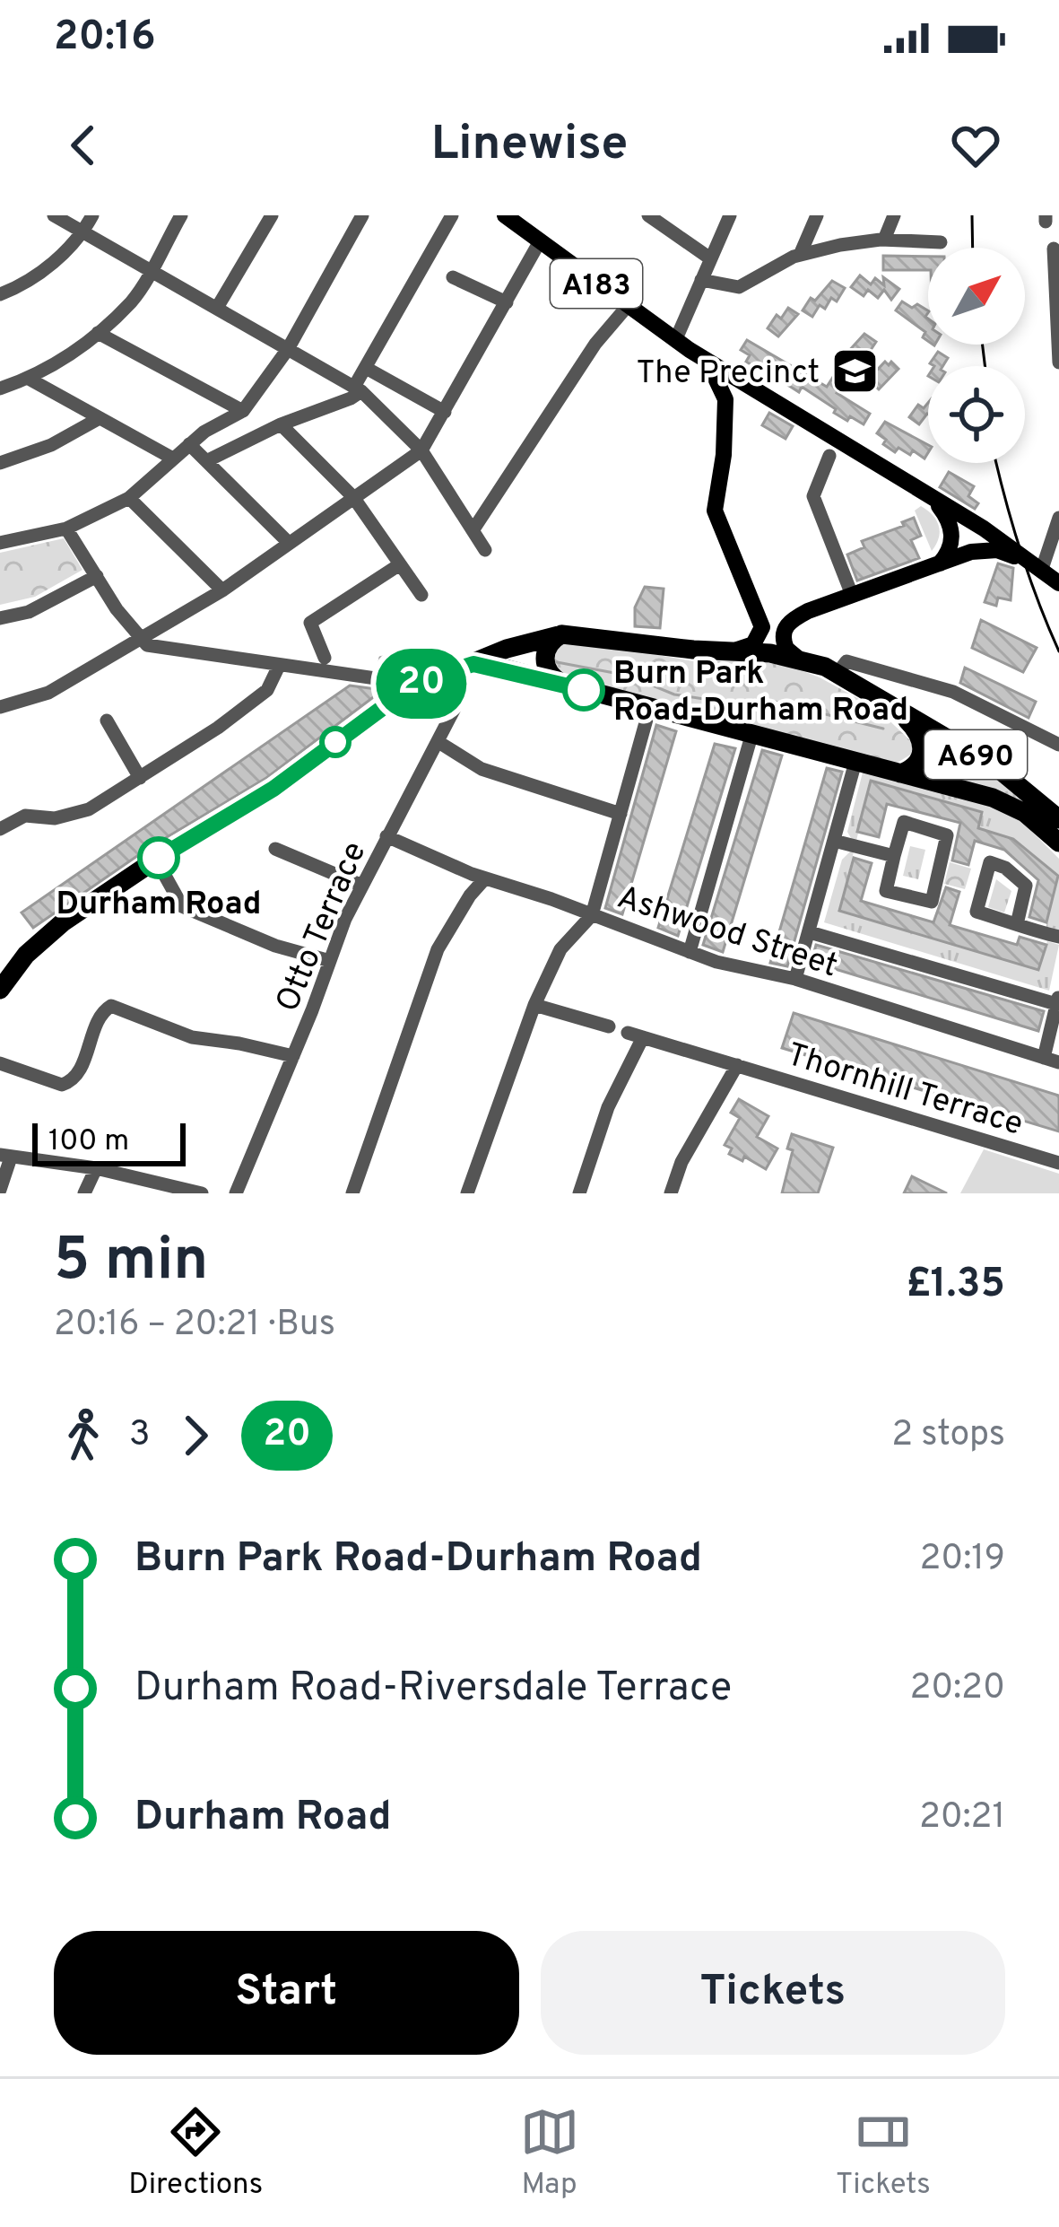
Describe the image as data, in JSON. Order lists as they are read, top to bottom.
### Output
{
  "streets": {
    "highway": ["A690"],
    "main road": ["A183"],
    "street": ["Otto Terrace", "Ashwood Street", "Thornhill Terrace"]
  },
  "crossings": [
    ["A690", "Otto Terrace"],
    ["Otto Terrace", "Ashwood Street"]
  ],
  "places": {
    "school or university": ["The Precinct"],
    "other": ["Burn Park Road-Durham Road", "Durham Road"]
  },
  "lines": ["bus line 20"],
  "scale_bar": "100 m",
  "north": "top right",
  "page": {
    "status": "20:16",
    "header": "Linewise",
    "on_map": "20",
    "scale": "100 m",
    "heading": ["5 min", "20:16 – 20:21 · Bus", "£1.35"],
    "legs": ["3", "20", "2 stops"],
    "list": [
      {
        "name": "Burn Park Road-Durham Road",
        "value": "20:19"
      },
      {
        "name": "Durham Road-Riversdale Terrace",
        "value": "20:20"
      },
      {
        "name": "Durham Road",
        "value": "20:21"
      }
    ],
    "buttons": ["Start", "Tickets"],
    "tabs": ["Directions", "Map", "Tickets"]
  }
}
